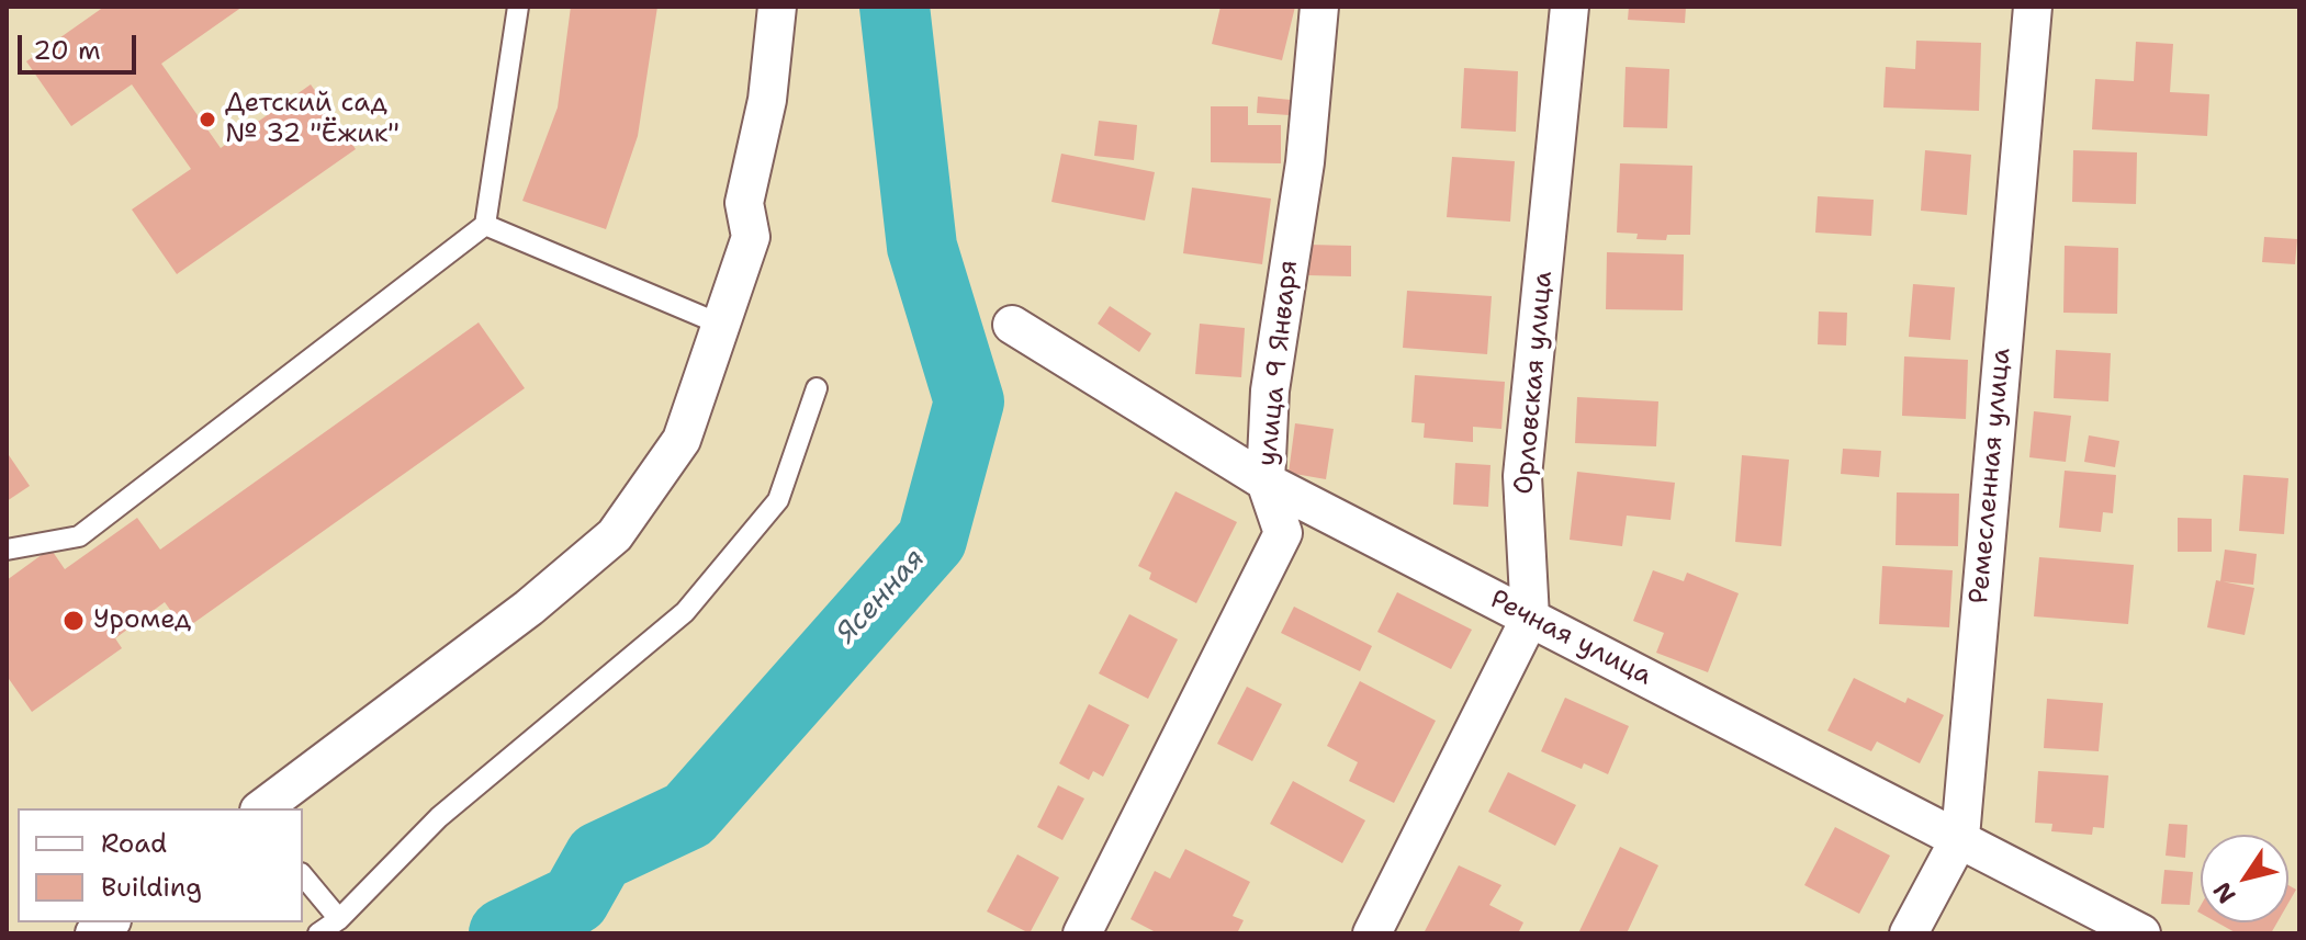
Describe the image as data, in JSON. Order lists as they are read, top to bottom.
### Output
{
  "streets": {
    "street": [
      "улица 9 Января",
      "Орловская улица",
      "Ремесленная улица",
      "Речная улица"
    ]
  },
  "crossings": [
    ["улица 9 Января", "Речная улица"],
    ["Орловская улица", "Речная улица"],
    ["Ремесленная улица", "Речная улица"]
  ],
  "water": ["Ясенная"],
  "places": ["Детский сад № 32 \"Ёжик\"", "Уромед"],
  "legend": ["Road", "Building"],
  "scale_bar": "20 m",
  "north": "bottom left"
}
